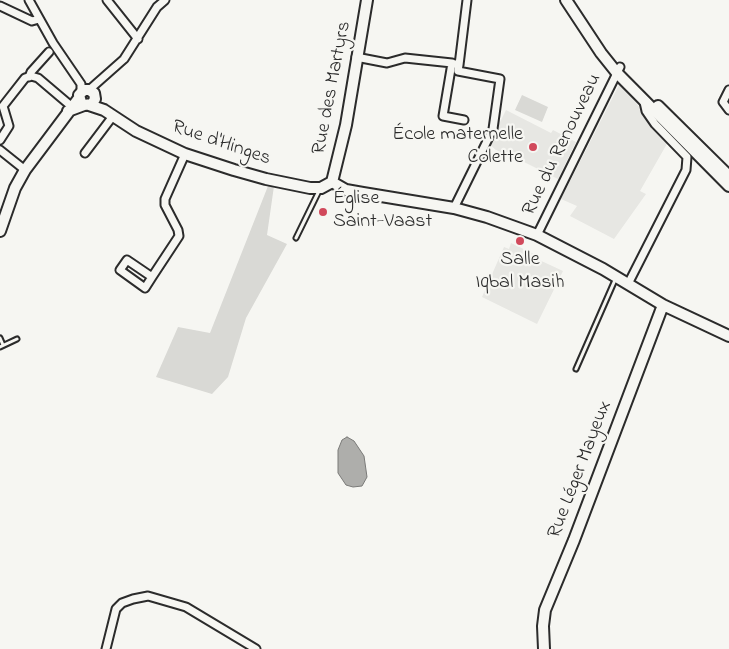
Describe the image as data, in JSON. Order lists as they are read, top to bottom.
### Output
{
  "streets": {
    "street": [
      "Rue des Martyrs",
      "Rue d'Hinges",
      "Rue du Renouveau",
      "Rue Léger Mayeux"
    ]
  },
  "places": ["École maternelle Colette", "Église Saint-Vaast", "Salle Iqbal Masih"]
}
